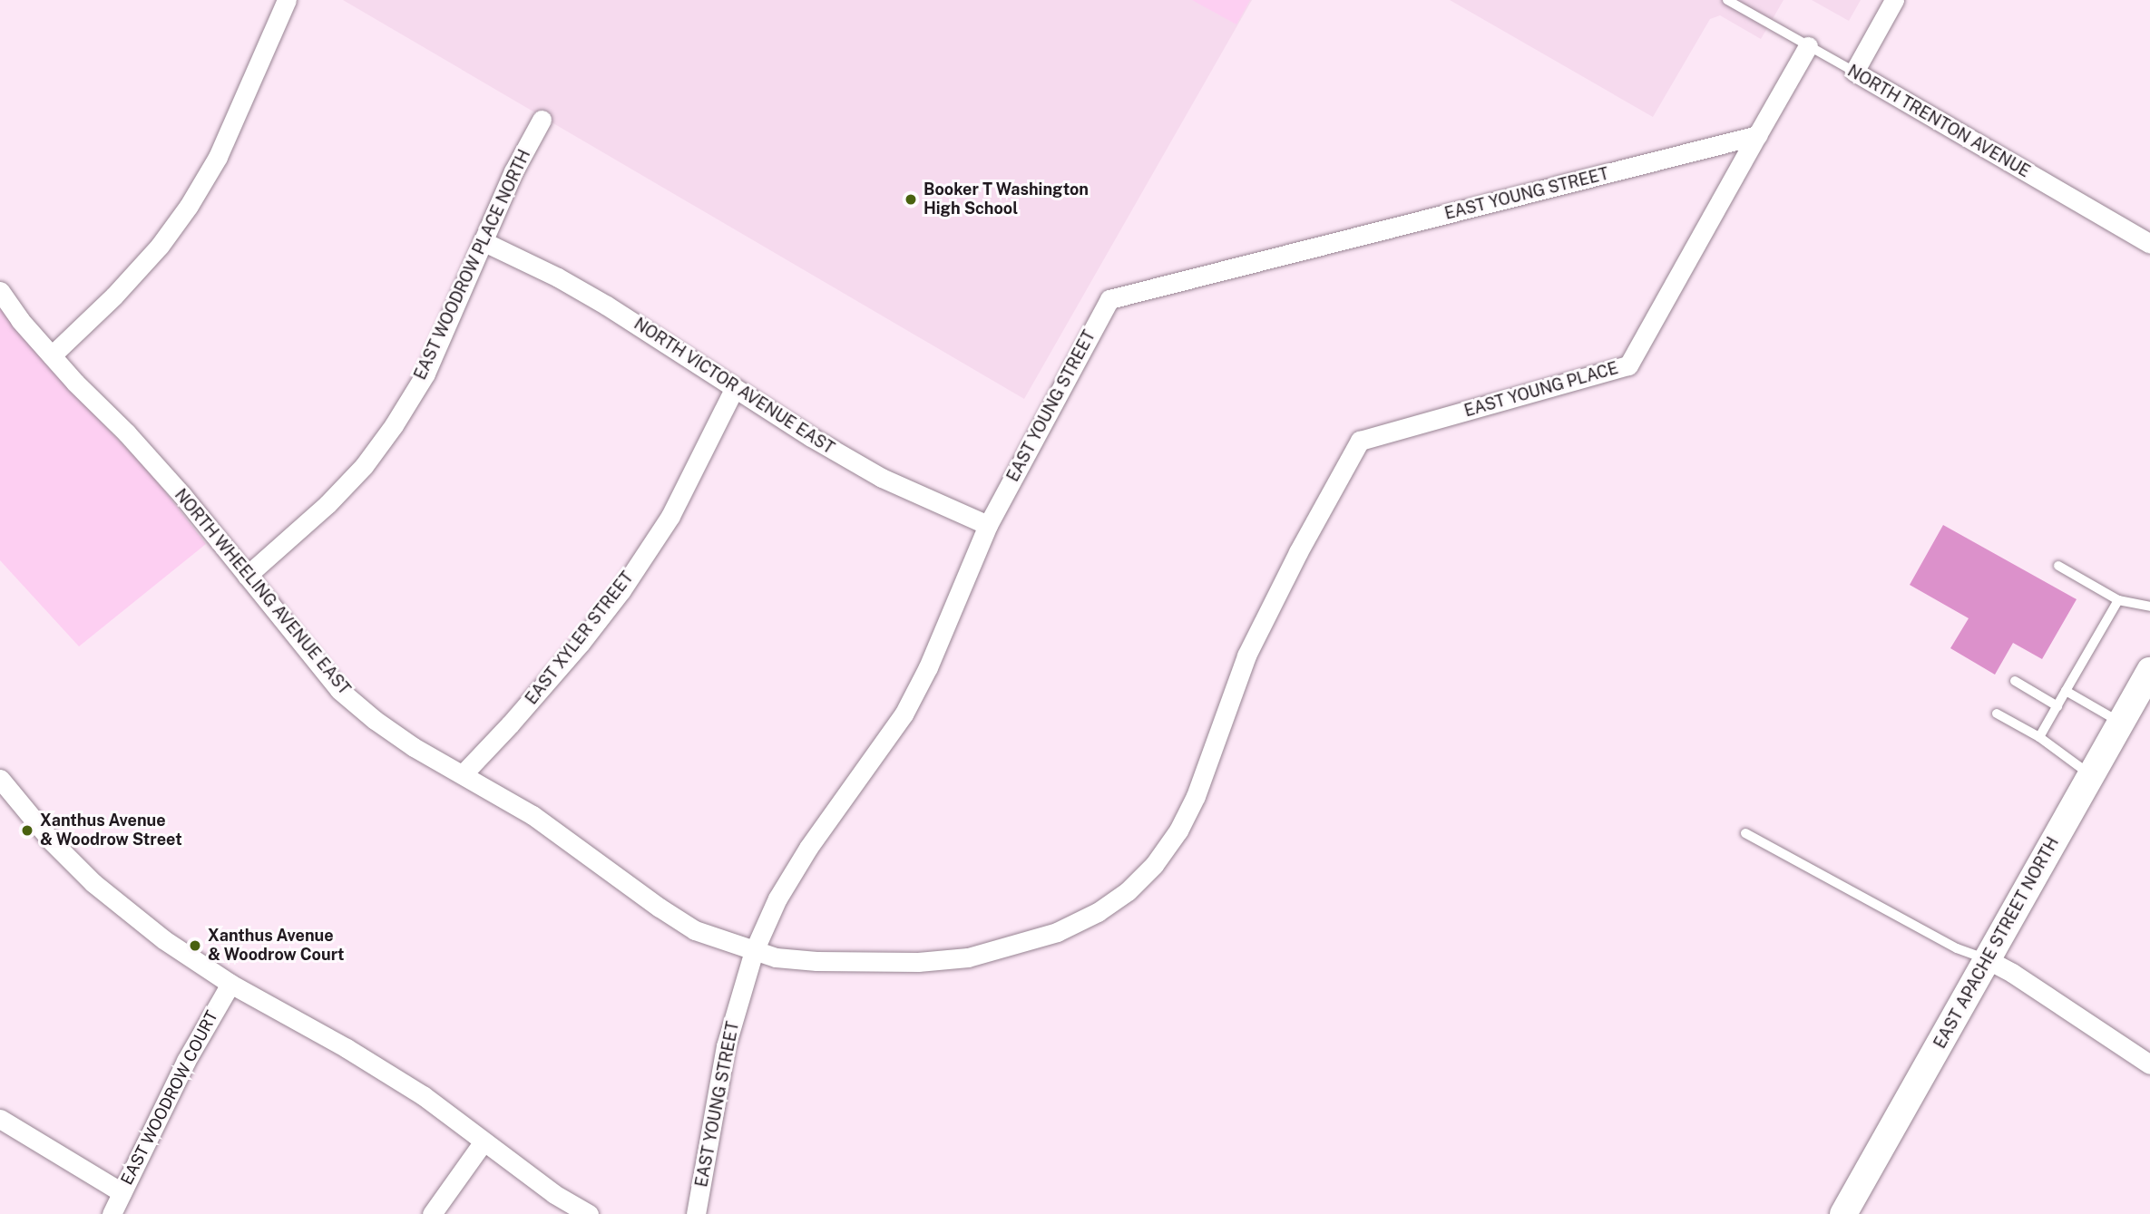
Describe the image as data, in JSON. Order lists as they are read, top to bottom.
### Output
{
  "streets": {
    "main road": ["EAST APACHE STREET NORTH"],
    "street": [
      "NORTH TRENTON AVENUE",
      "EAST YOUNG STREET",
      "EAST WOODROW PLACE NORTH",
      "NORTH VICTOR AVENUE EAST",
      "EAST YOUNG PLACE",
      "NORTH WHEELING AVENUE EAST",
      "EAST XYLER STREET",
      "EAST WOODROW COURT"
    ]
  },
  "crossings": [
    ["EAST YOUNG STREET", "NORTH VICTOR AVENUE EAST"],
    ["EAST YOUNG STREET", "EAST YOUNG PLACE"],
    ["EAST YOUNG STREET", "NORTH WHEELING AVENUE EAST"],
    ["EAST WOODROW PLACE NORTH", "NORTH VICTOR AVENUE EAST"],
    ["EAST WOODROW PLACE NORTH", "NORTH WHEELING AVENUE EAST"],
    ["NORTH VICTOR AVENUE EAST", "EAST XYLER STREET"],
    ["EAST YOUNG PLACE", "NORTH WHEELING AVENUE EAST"],
    ["NORTH WHEELING AVENUE EAST", "EAST XYLER STREET"]
  ],
  "places": ["Booker T Washington High School", "Xanthus Avenue & Woodrow Street", "Xanthus Avenue & Woodrow Court"]
}
